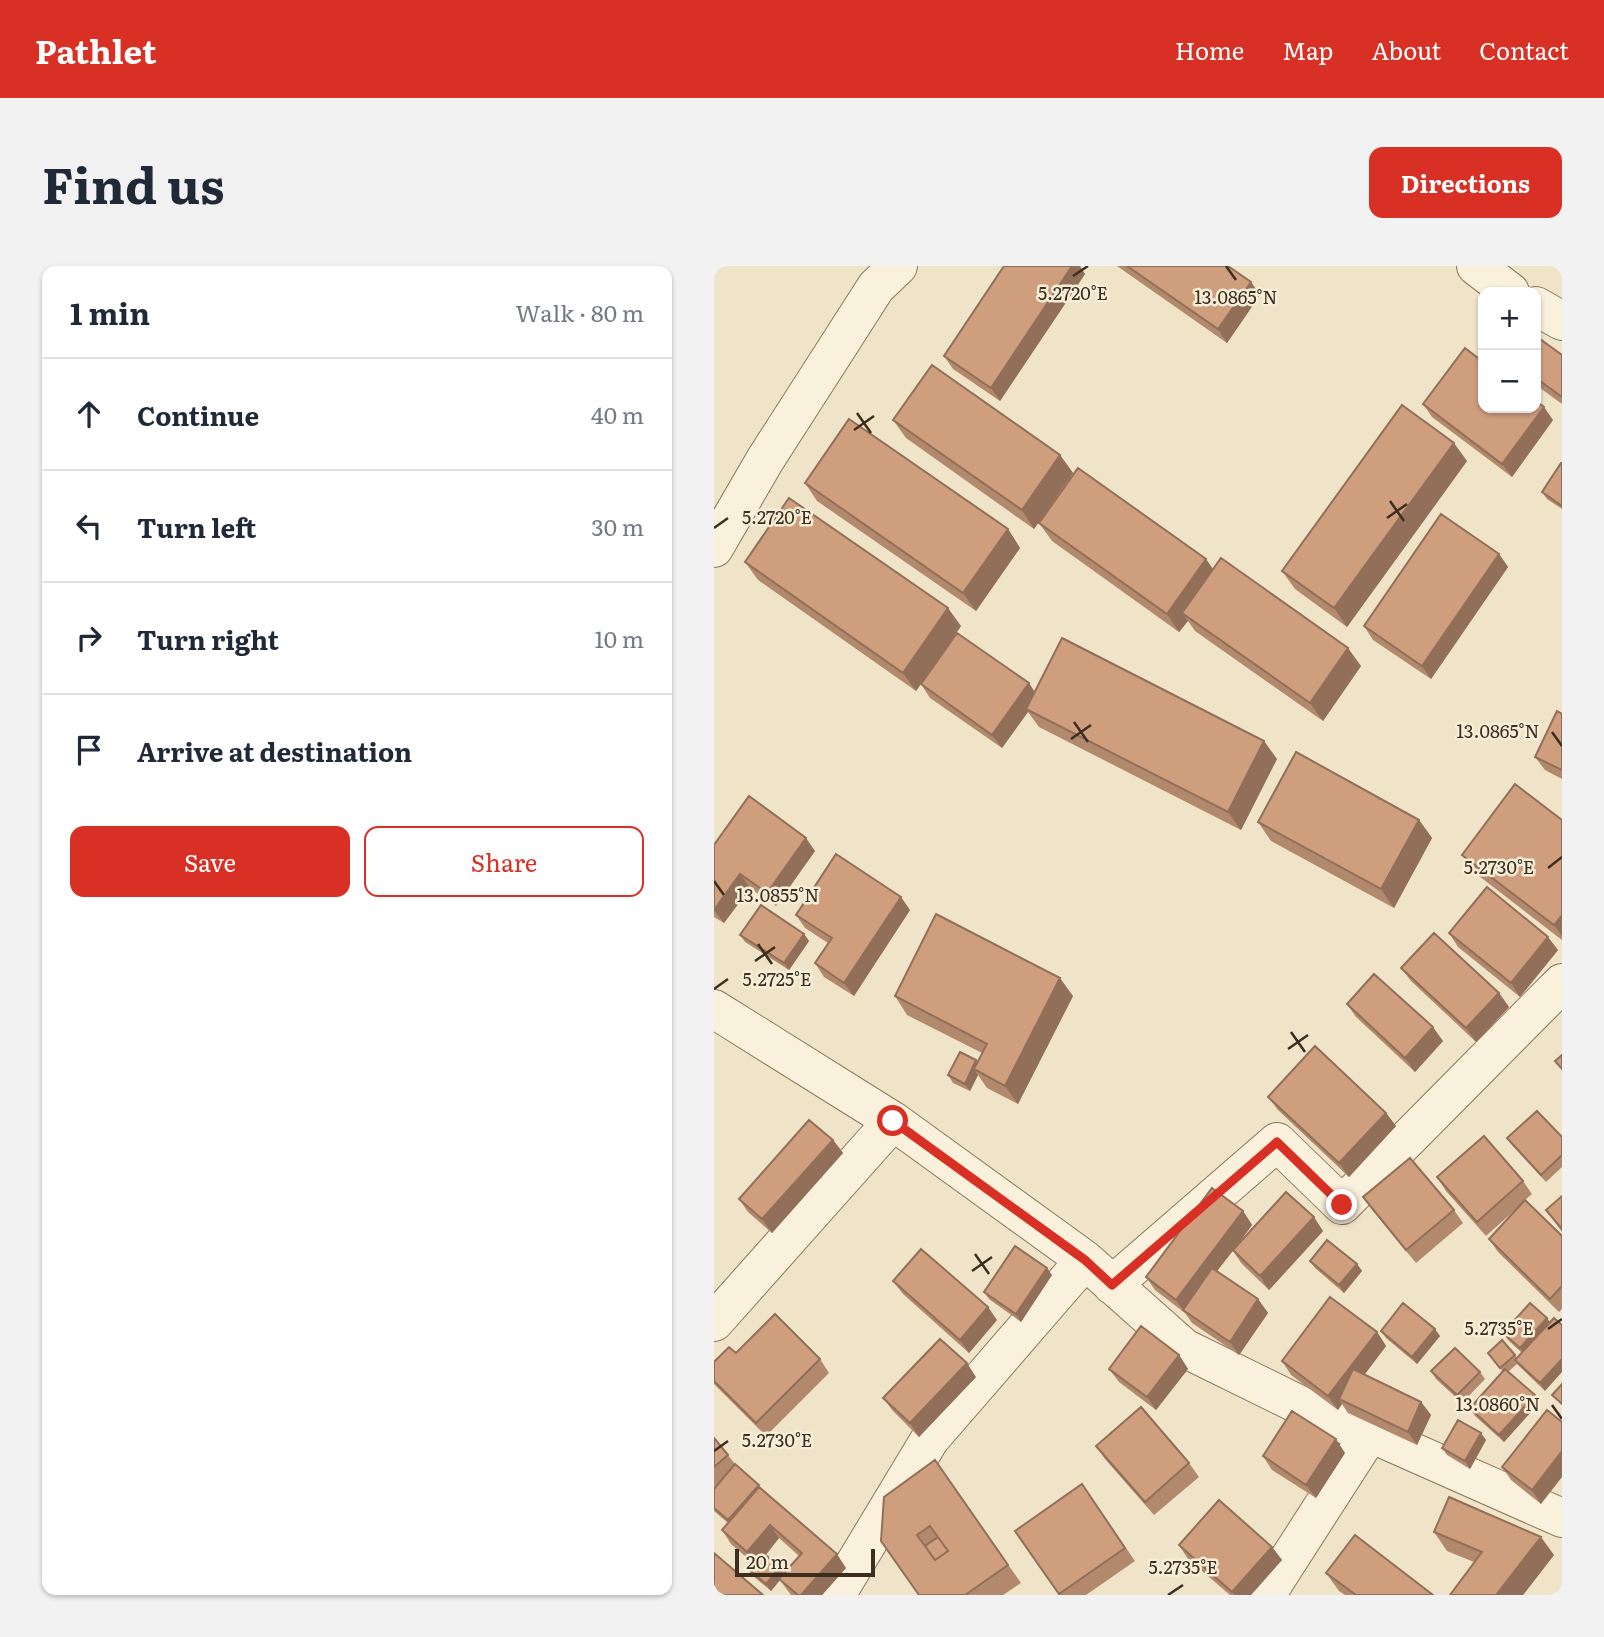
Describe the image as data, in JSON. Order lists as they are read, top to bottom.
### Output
{
  "scale_bar": "20 m",
  "page": {
    "header": "Pathlet",
    "nav": [
      "Home",
      "Map",
      "About",
      "Contact"
    ],
    "title": "Find us",
    "buttons": [
      "Directions",
      ["Save", "Share"]
    ],
    "heading": ["1 min", "Walk · 80 m"],
    "map_buttons": ["+", "−"],
    "list": [
      ["Continue", "40 m"],
      ["Turn left", "30 m"],
      ["Turn right", "10 m"],
      "Arrive at destination"
    ],
    "scale": "20 m"
  },
  "coordinates": [
    "5.2720°E",
    "13.0865°N",
    "5.2730°E",
    "13.0855°N",
    "5.2725°E",
    "5.2735°E",
    "13.0860°N"
  ]
}
